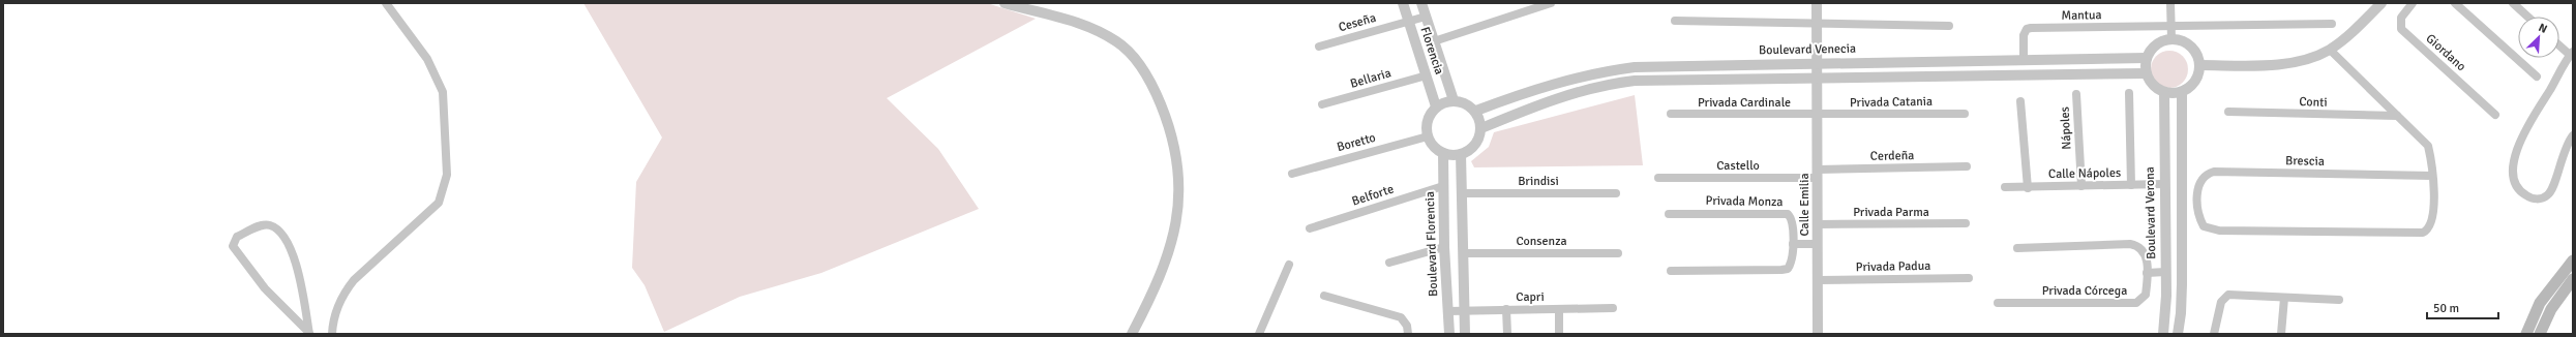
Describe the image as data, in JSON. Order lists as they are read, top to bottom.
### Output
{
  "streets": {
    "street": [
      "Mantua",
      "Ceseña",
      "Boulevard Venecia",
      "Florencia",
      "Giordano",
      "Bellaria",
      "Privada Cardinale",
      "Privada Catania",
      "Conti",
      "Nápoles",
      "Boretto",
      "Cerdeña",
      "Brescia",
      "Castello",
      "Calle Nápoles",
      "Brindisi",
      "Belforte",
      "Privada Monza",
      "Calle Emilia",
      "Privada Parma",
      "Boulevard Verona",
      "Consenza",
      "Boulevard Florencia",
      "Privada Padua",
      "Privada Córcega",
      "Capri"
    ]
  },
  "crossings": [
    ["Mantua", "Boulevard Venecia"],
    ["Ceseña", "Florencia"],
    ["Boulevard Venecia", "Florencia"],
    ["Boulevard Venecia", "Boretto"],
    ["Boulevard Venecia", "Calle Emilia"],
    ["Boulevard Venecia", "Boulevard Verona"],
    ["Boulevard Venecia", "Boulevard Florencia"],
    ["Florencia", "Bellaria"],
    ["Florencia", "Boretto"],
    ["Florencia", "Boulevard Florencia"],
    ["Privada Cardinale", "Privada Catania"],
    ["Privada Cardinale", "Calle Emilia"],
    ["Privada Catania", "Calle Emilia"],
    ["Nápoles", "Calle Nápoles"],
    ["Boretto", "Boulevard Florencia"],
    ["Cerdeña", "Castello"],
    ["Cerdeña", "Calle Emilia"],
    ["Castello", "Calle Emilia"],
    ["Calle Nápoles", "Boulevard Verona"],
    ["Belforte", "Boulevard Florencia"],
    ["Calle Emilia", "Privada Parma"],
    ["Calle Emilia", "Privada Padua"],
    ["Boulevard Florencia", "Capri"]
  ],
  "scale_bar": "50 m",
  "north": "top right"
}
